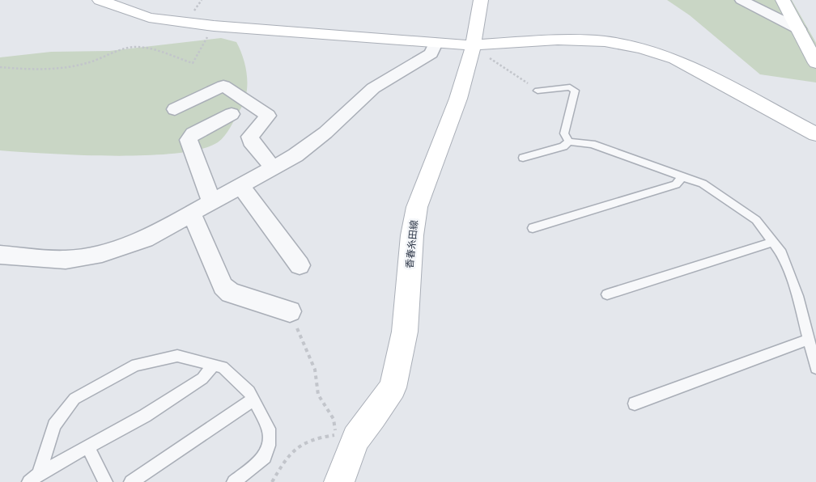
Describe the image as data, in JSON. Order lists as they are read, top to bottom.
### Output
{
  "streets": {
    "street": ["香春糸田線"]
  }
}
